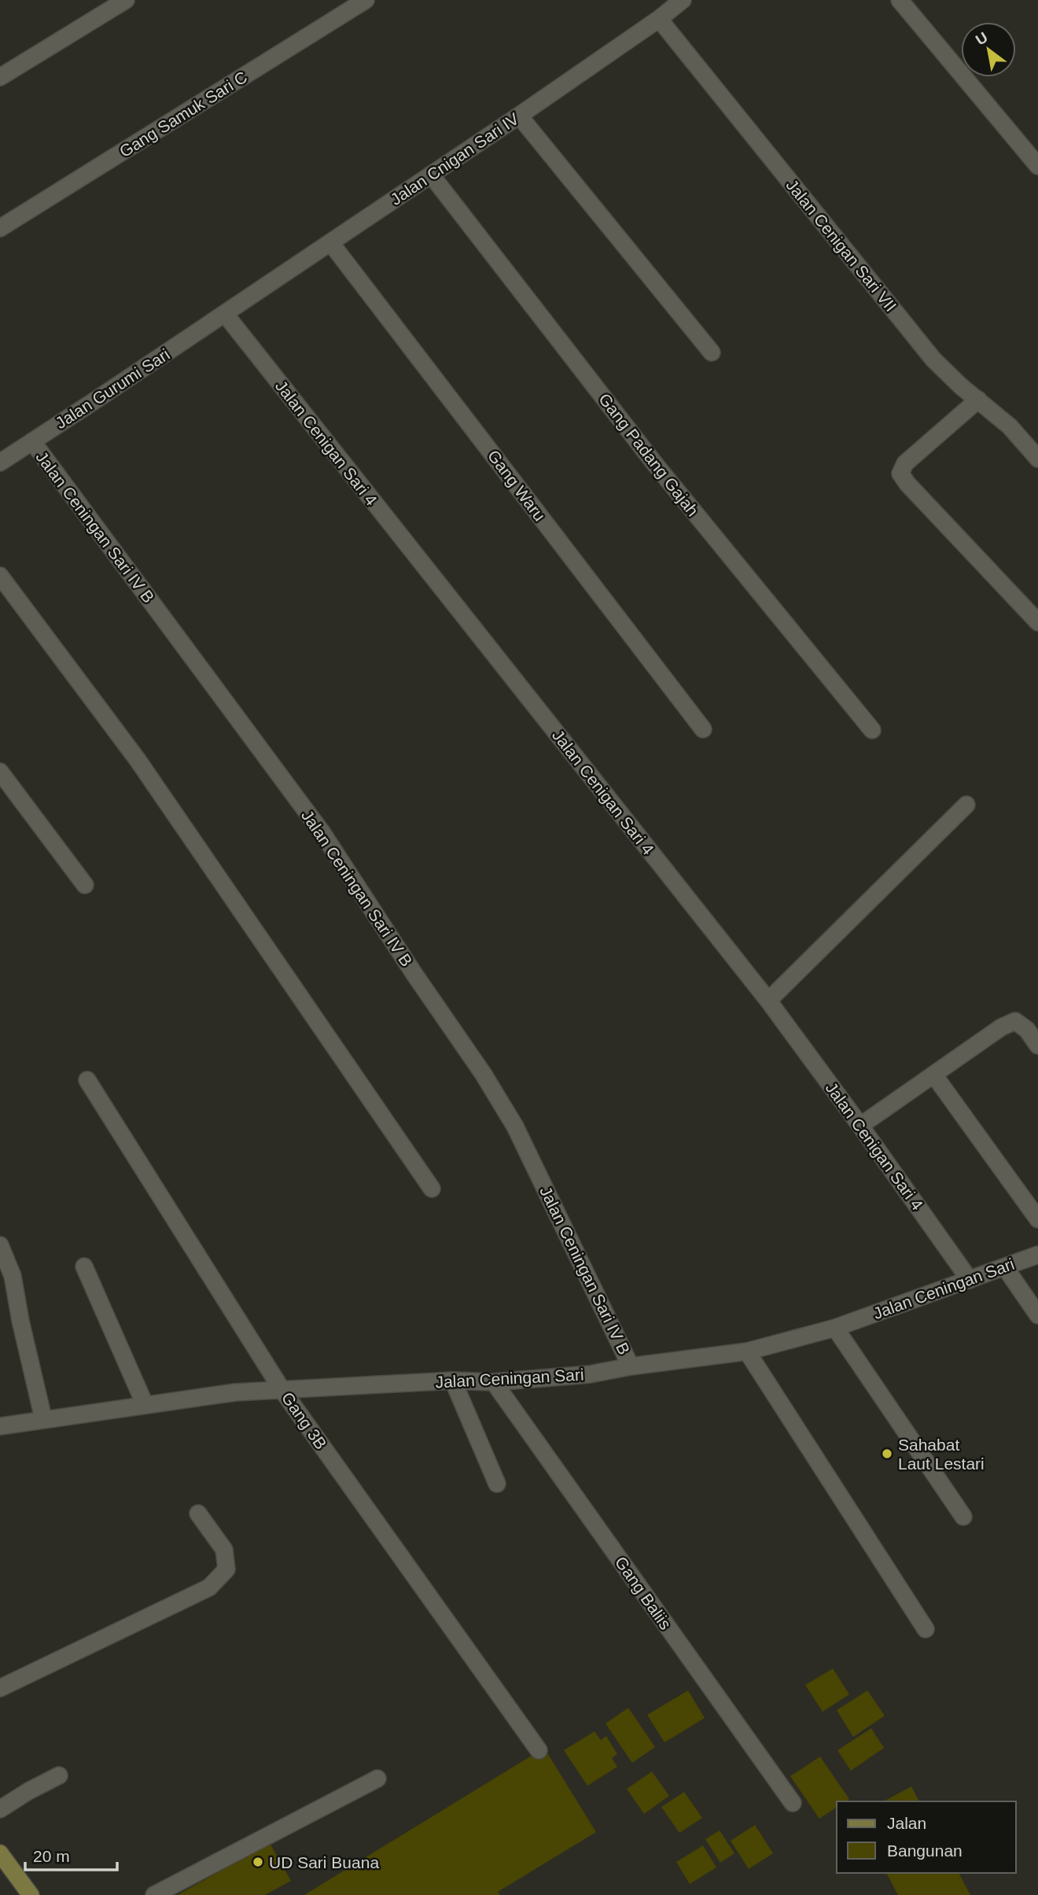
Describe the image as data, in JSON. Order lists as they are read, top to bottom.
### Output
{
  "streets": {
    "street": [
      "Gang Samuk Sari C",
      "Jalan Cnigan Sari IV",
      "Jalan Cenigan Sari VII",
      "Jalan Gurumi Sari",
      "Jalan Cenigan Sari 4",
      "Gang Padang Gajah",
      "Gang Waru",
      "Jalan Ceningan Sari IV B",
      "Jalan Ceningan Sari",
      "Gang 3B",
      "Gang Baliis"
    ]
  },
  "crossings": [
    ["Jalan Cnigan Sari IV", "Jalan Cenigan Sari VII"],
    ["Jalan Cnigan Sari IV", "Jalan Gurumi Sari"],
    ["Jalan Cnigan Sari IV", "Jalan Cenigan Sari 4"],
    ["Jalan Cnigan Sari IV", "Gang Padang Gajah"],
    ["Jalan Cnigan Sari IV", "Gang Waru"],
    ["Jalan Gurumi Sari", "Jalan Cenigan Sari 4"],
    ["Jalan Gurumi Sari", "Jalan Ceningan Sari IV B"],
    ["Jalan Cenigan Sari 4", "Jalan Ceningan Sari"],
    ["Jalan Ceningan Sari IV B", "Jalan Ceningan Sari"],
    ["Jalan Ceningan Sari", "Gang 3B"],
    ["Jalan Ceningan Sari", "Gang Baliis"]
  ],
  "places": ["Sahabat Laut Lestari", "UD Sari Buana"],
  "legend": ["Jalan", "Bangunan"],
  "scale_bar": "20 m",
  "north": "top left"
}
